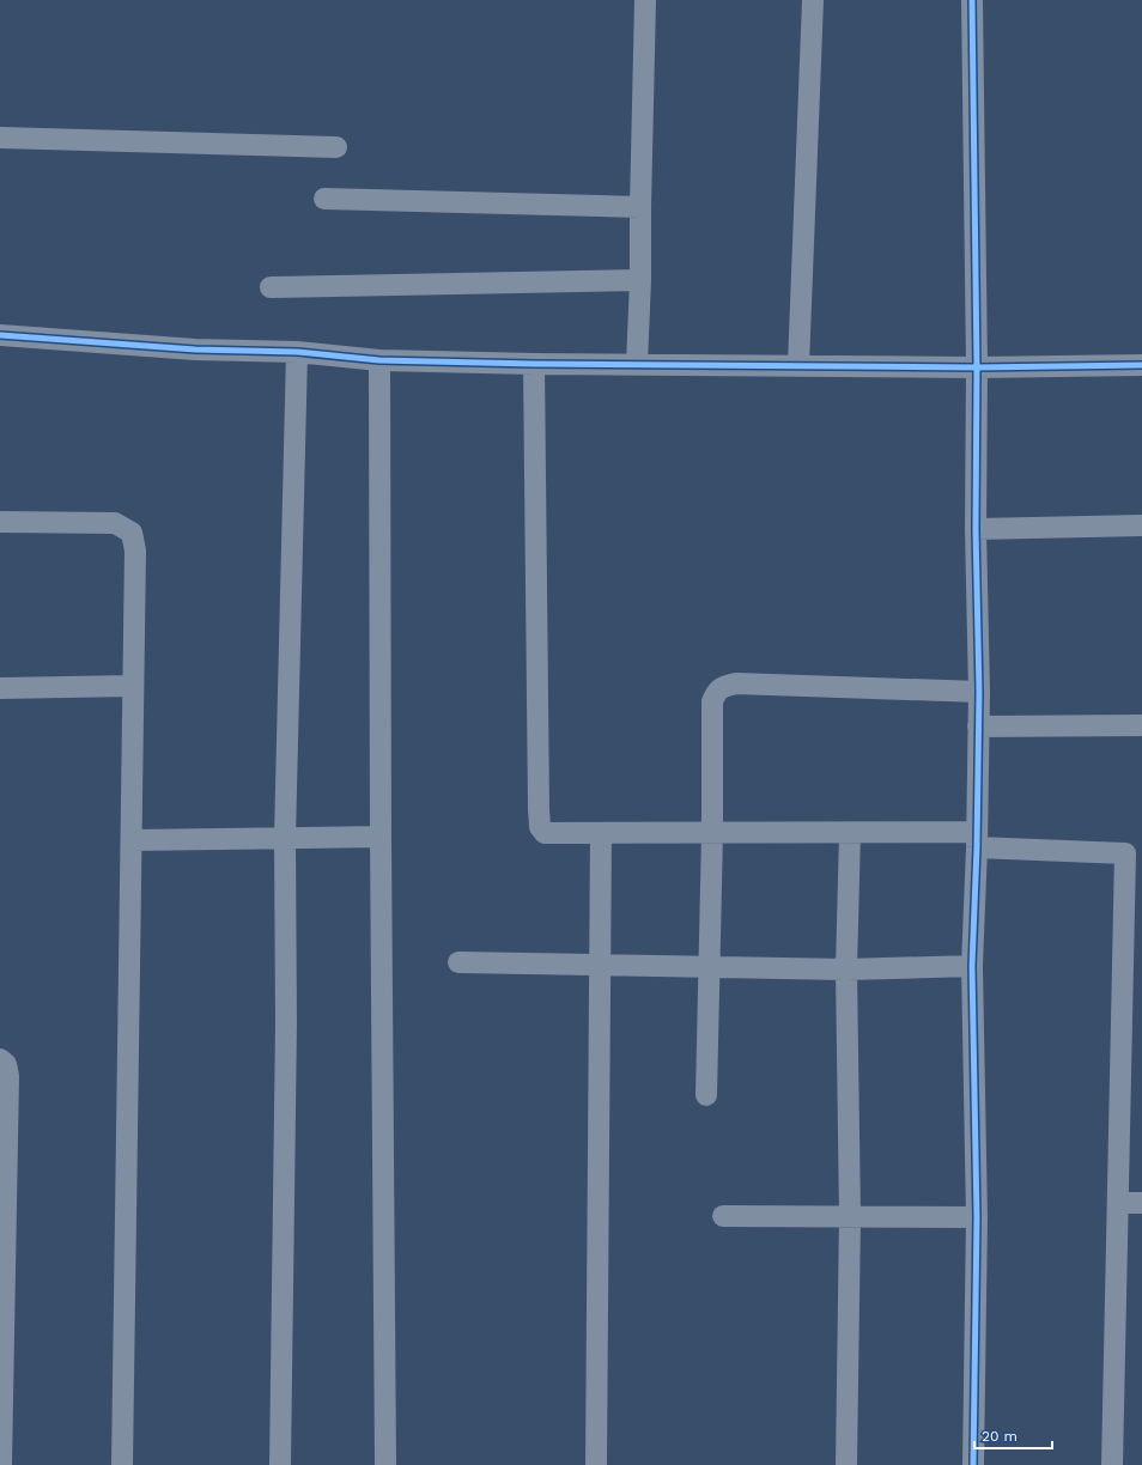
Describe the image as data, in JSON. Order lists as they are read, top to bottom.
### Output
{
  "scale_bar": "20 m"
}
